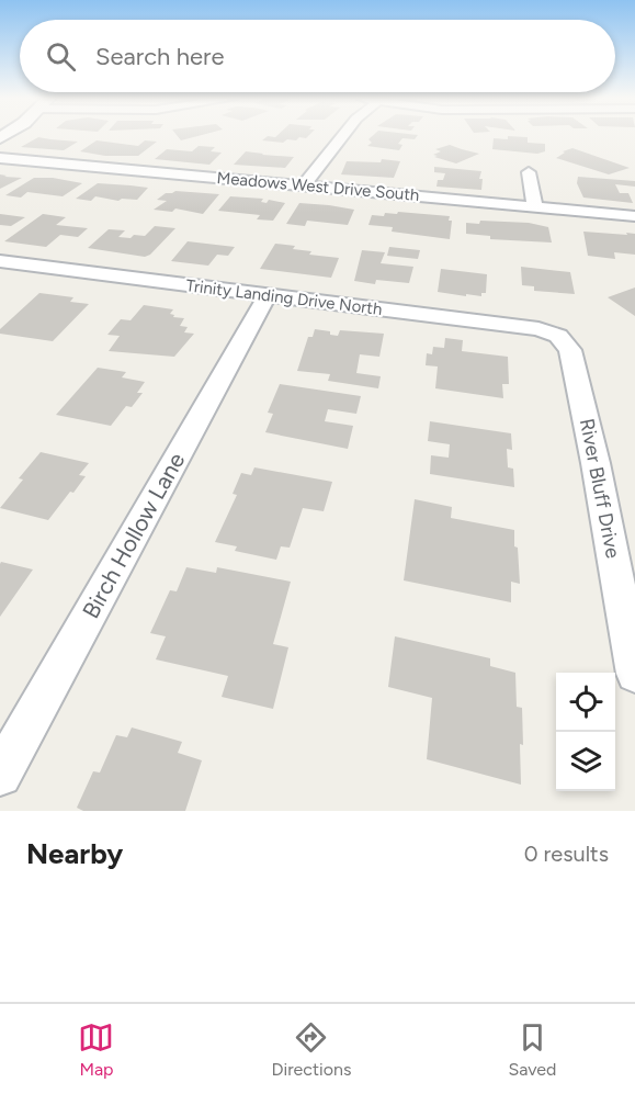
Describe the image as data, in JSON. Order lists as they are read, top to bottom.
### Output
{
  "streets": {
    "street": [
      "Meadows West Drive South",
      "Trinity Landing Drive North",
      "River Bluff Drive",
      "Birch Hollow Lane"
    ]
  },
  "crossings": [
    ["Trinity Landing Drive North", "River Bluff Drive"],
    ["Trinity Landing Drive North", "Birch Hollow Lane"]
  ],
  "page": {
    "search": "Search here",
    "heading": ["Nearby", "0 results"],
    "nav": ["Map", "Directions", "Saved"]
  }
}
